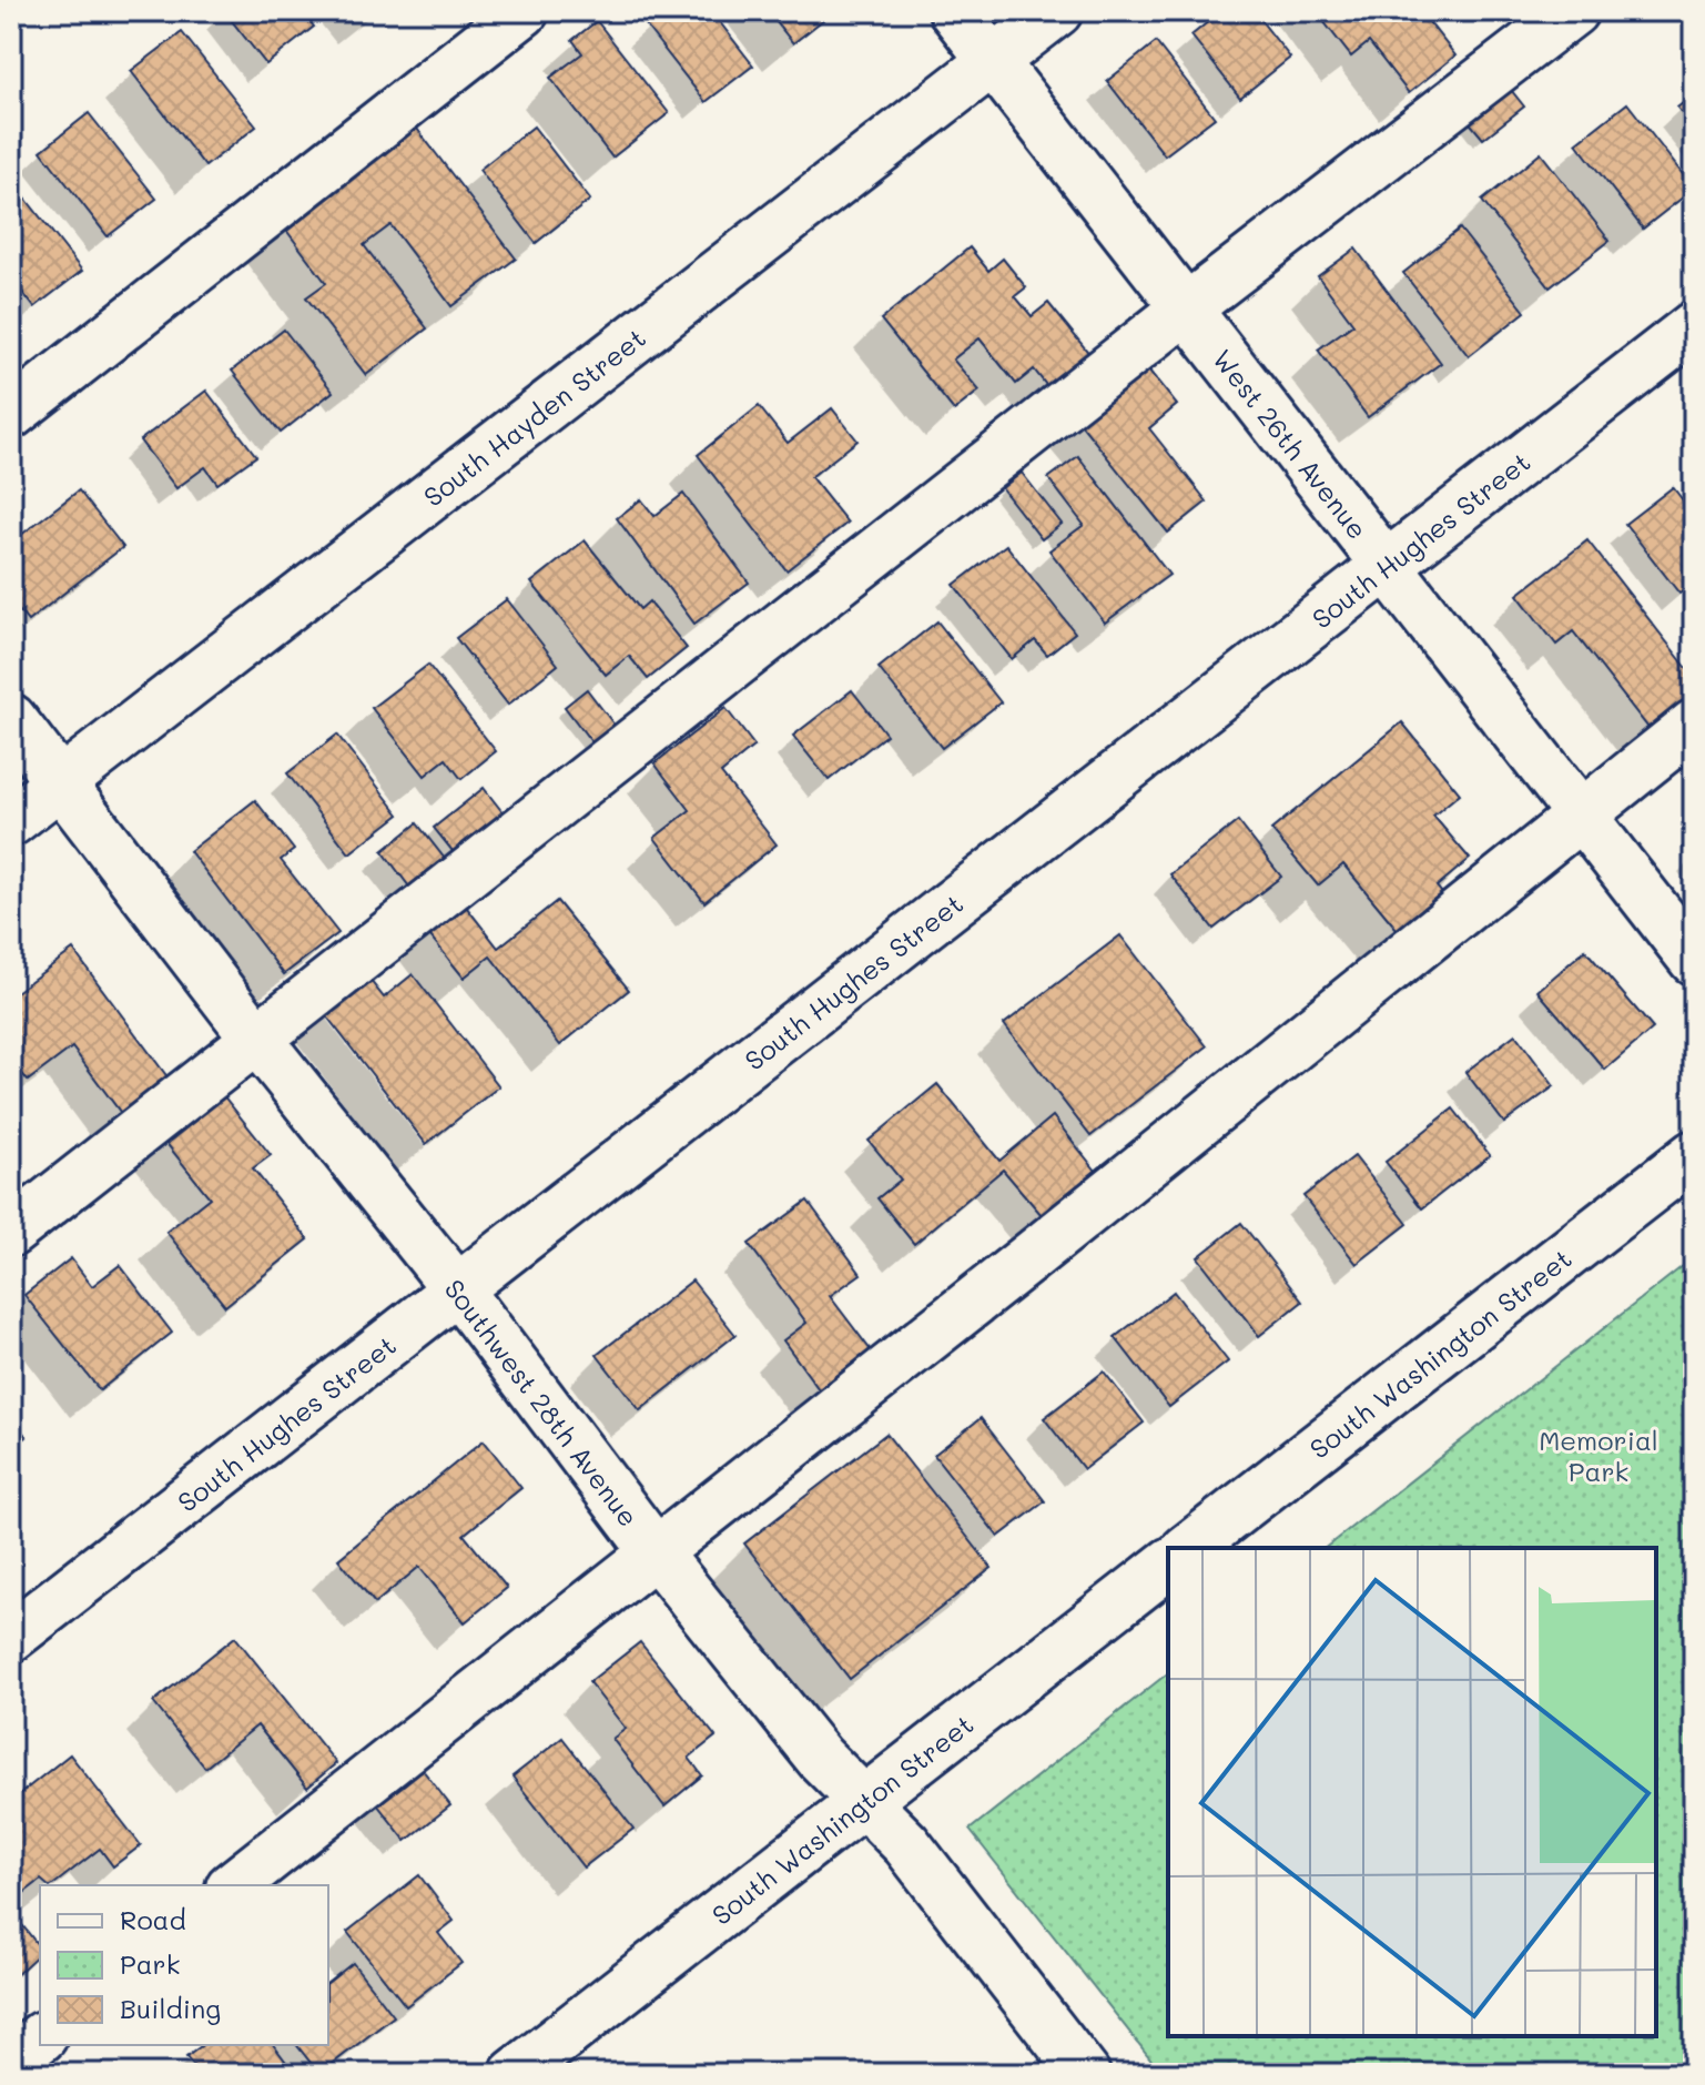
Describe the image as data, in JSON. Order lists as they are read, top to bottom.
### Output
{
  "streets": {
    "street": [
      "South Hayden Street",
      "West 26th Avenue",
      "South Hughes Street",
      "South Washington Street",
      "Southwest 28th Avenue"
    ]
  },
  "crossings": [
    ["South Hayden Street", "West 26th Avenue"],
    ["South Hayden Street", "Southwest 28th Avenue"],
    ["West 26th Avenue", "South Hughes Street"],
    ["South Hughes Street", "Southwest 28th Avenue"],
    ["South Washington Street", "Southwest 28th Avenue"]
  ],
  "parks": ["Memorial Park"],
  "legend": ["Road", "Park", "Building"]
}
